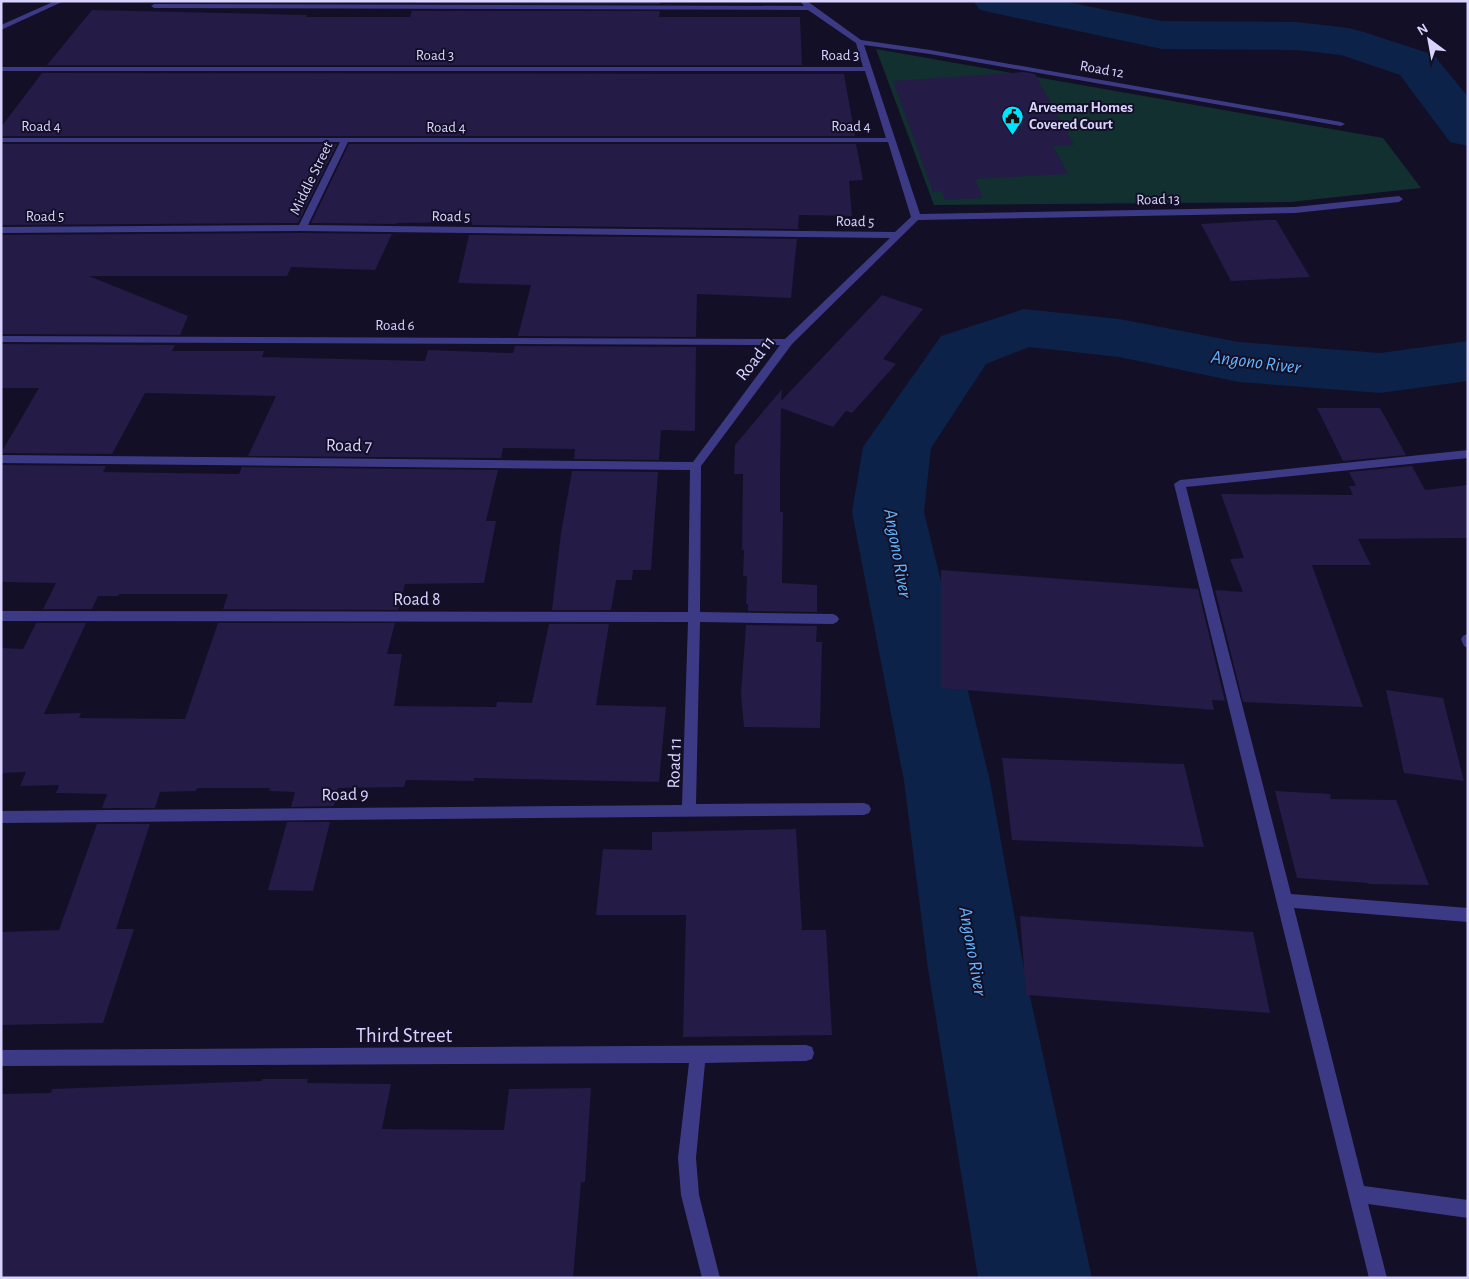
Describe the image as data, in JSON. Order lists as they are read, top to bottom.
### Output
{
  "streets": {
    "street": [
      "Road 3",
      "Road 12",
      "Road 4",
      "Middle Street",
      "Road 13",
      "Road 5",
      "Road 6",
      "Road 11",
      "Road 7",
      "Road 8",
      "Road 9",
      "Third Street"
    ]
  },
  "crossings": [
    ["Road 4", "Middle Street"],
    ["Middle Street", "Road 5"],
    ["Road 13", "Road 11"],
    ["Road 5", "Road 11"],
    ["Road 6", "Road 11"],
    ["Road 11", "Road 7"],
    ["Road 11", "Road 8"],
    ["Road 11", "Road 9"]
  ],
  "water": ["Angono River"],
  "places": {
    "public building": ["Arveemar Homes Covered Court"]
  },
  "north": "top left"
}
